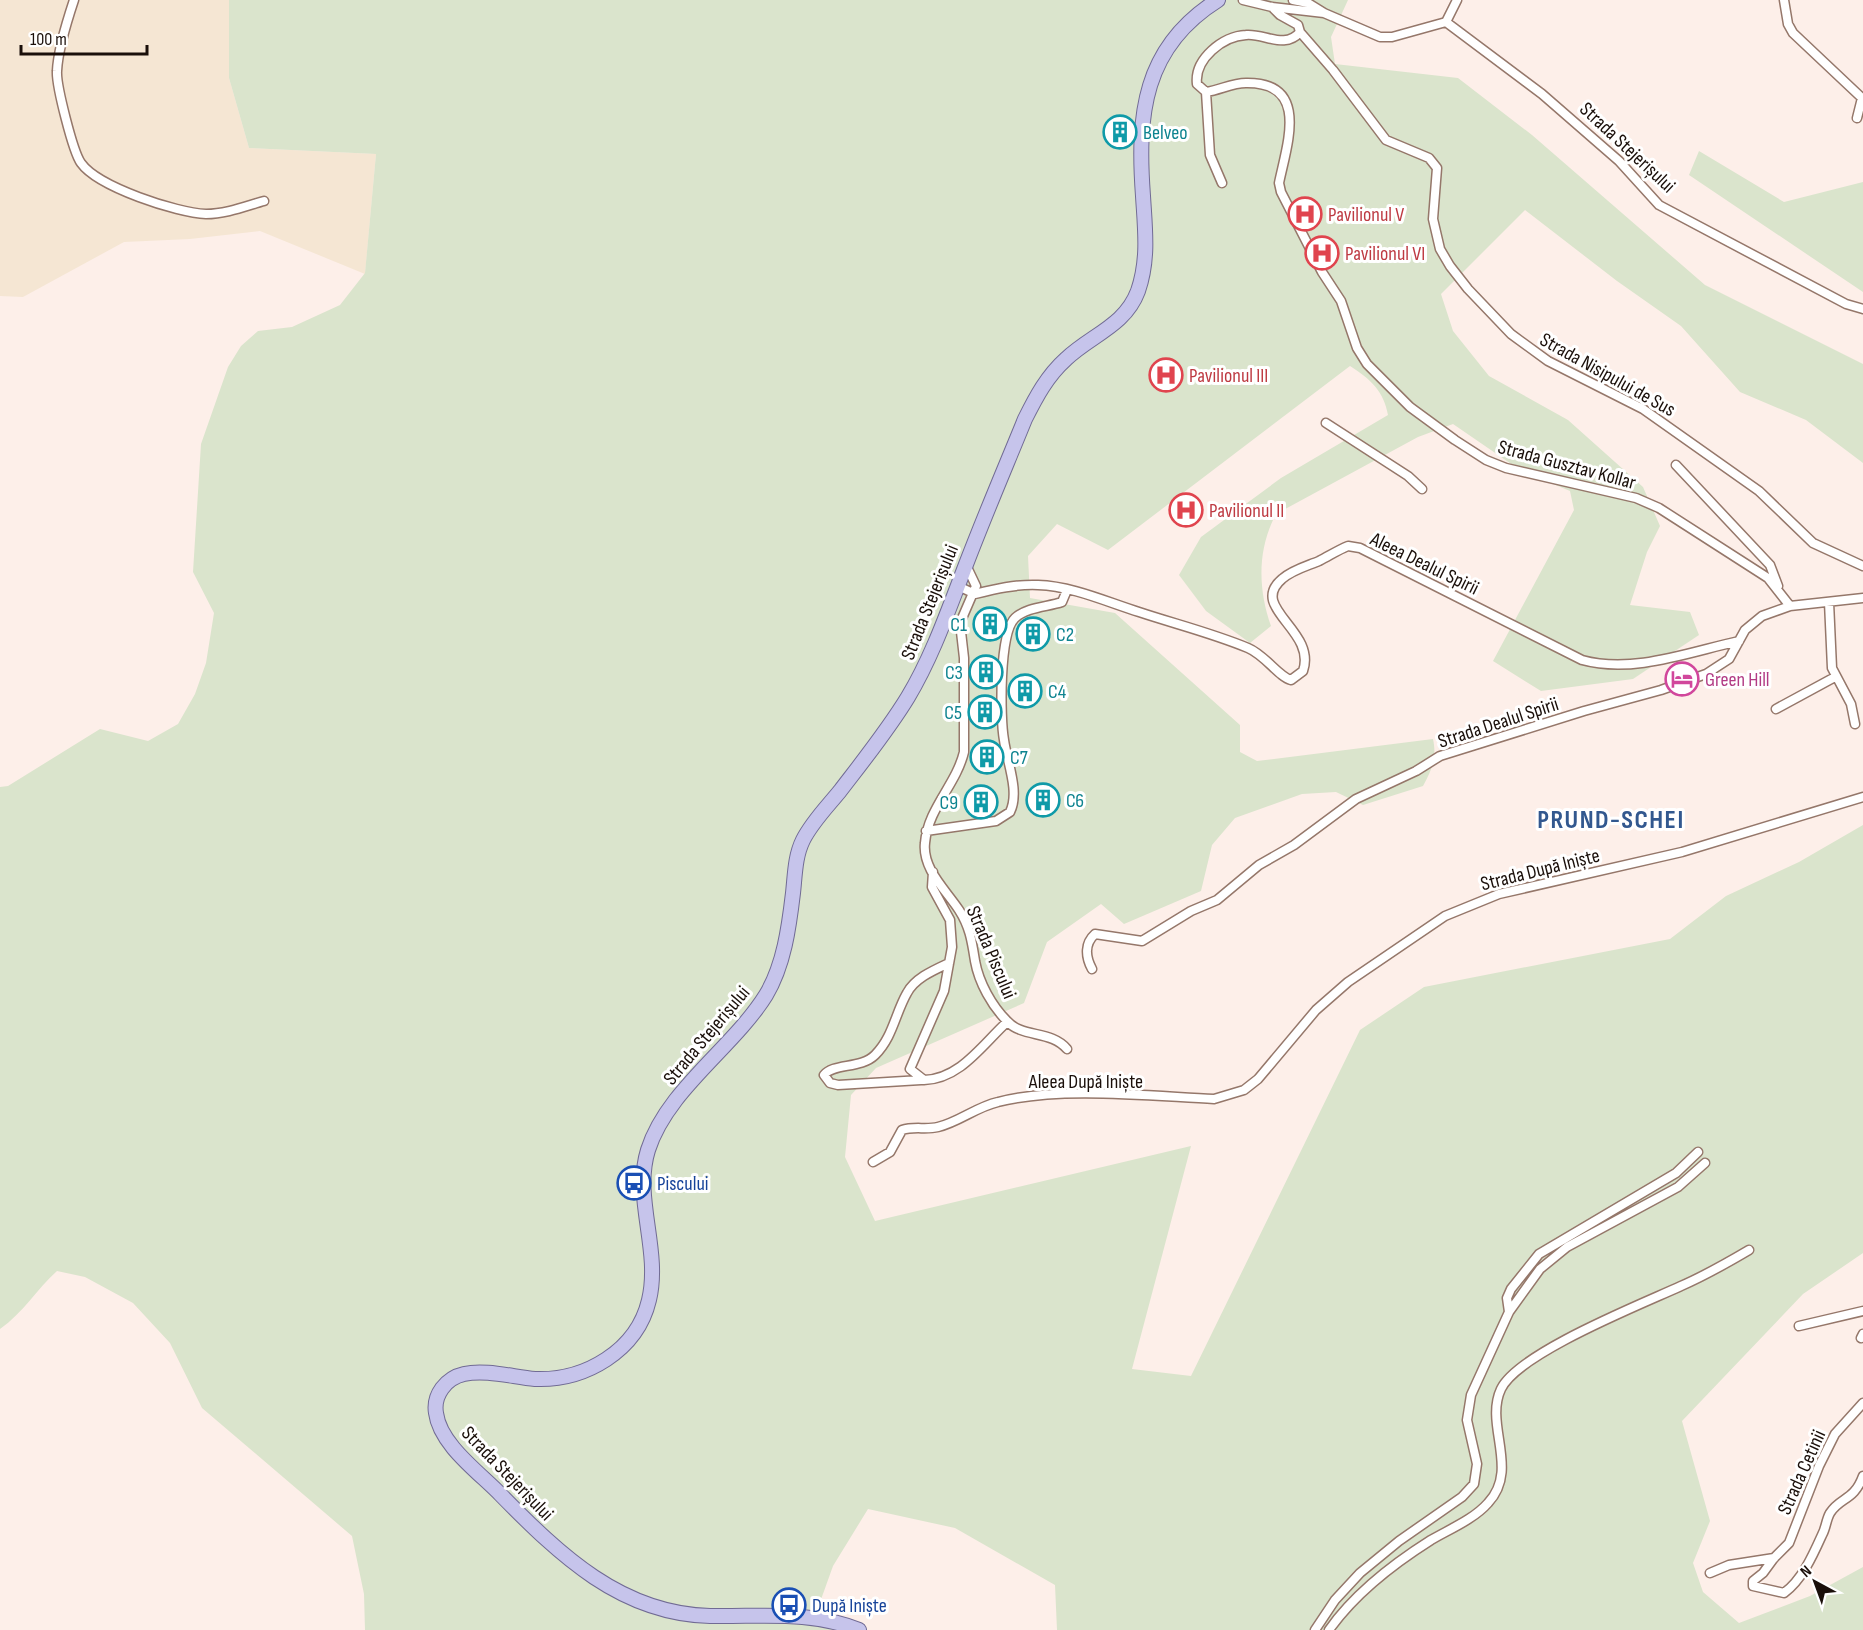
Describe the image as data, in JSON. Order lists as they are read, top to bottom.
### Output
{
  "streets": {
    "main road": ["Strada Stejerișului"],
    "street": [
      "Strada Nisipului de Sus",
      "Strada Gusztav Kollar",
      "Aleea Dealul Spirii",
      "Strada Dealul Spirii",
      "Strada După Iniște",
      "Strada Piscului",
      "Aleea După Iniște",
      "Strada Cetinii"
    ]
  },
  "crossings": [
    ["Strada Gusztav Kollar", "Strada Dealul Spirii"],
    ["Aleea Dealul Spirii", "Strada Dealul Spirii"],
    ["Aleea Dealul Spirii", "Strada Piscului"],
    ["Strada După Iniște", "Aleea După Iniște"]
  ],
  "districts": ["PRUND-SCHEI"],
  "places": {
    "building": [
      "Belveo",
      "C1",
      "C2",
      "C3",
      "C4",
      "C5",
      "C7",
      "C6",
      "C9"
    ],
    "hospital": [
      "Pavilionul V",
      "Pavilionul VI",
      "Pavilionul III",
      "Pavilionul II"
    ],
    "hotel": ["Green Hill"],
    "bus stop": ["Piscului", "După Iniște"]
  },
  "scale_bar": "100 m",
  "north": "top left"
}
